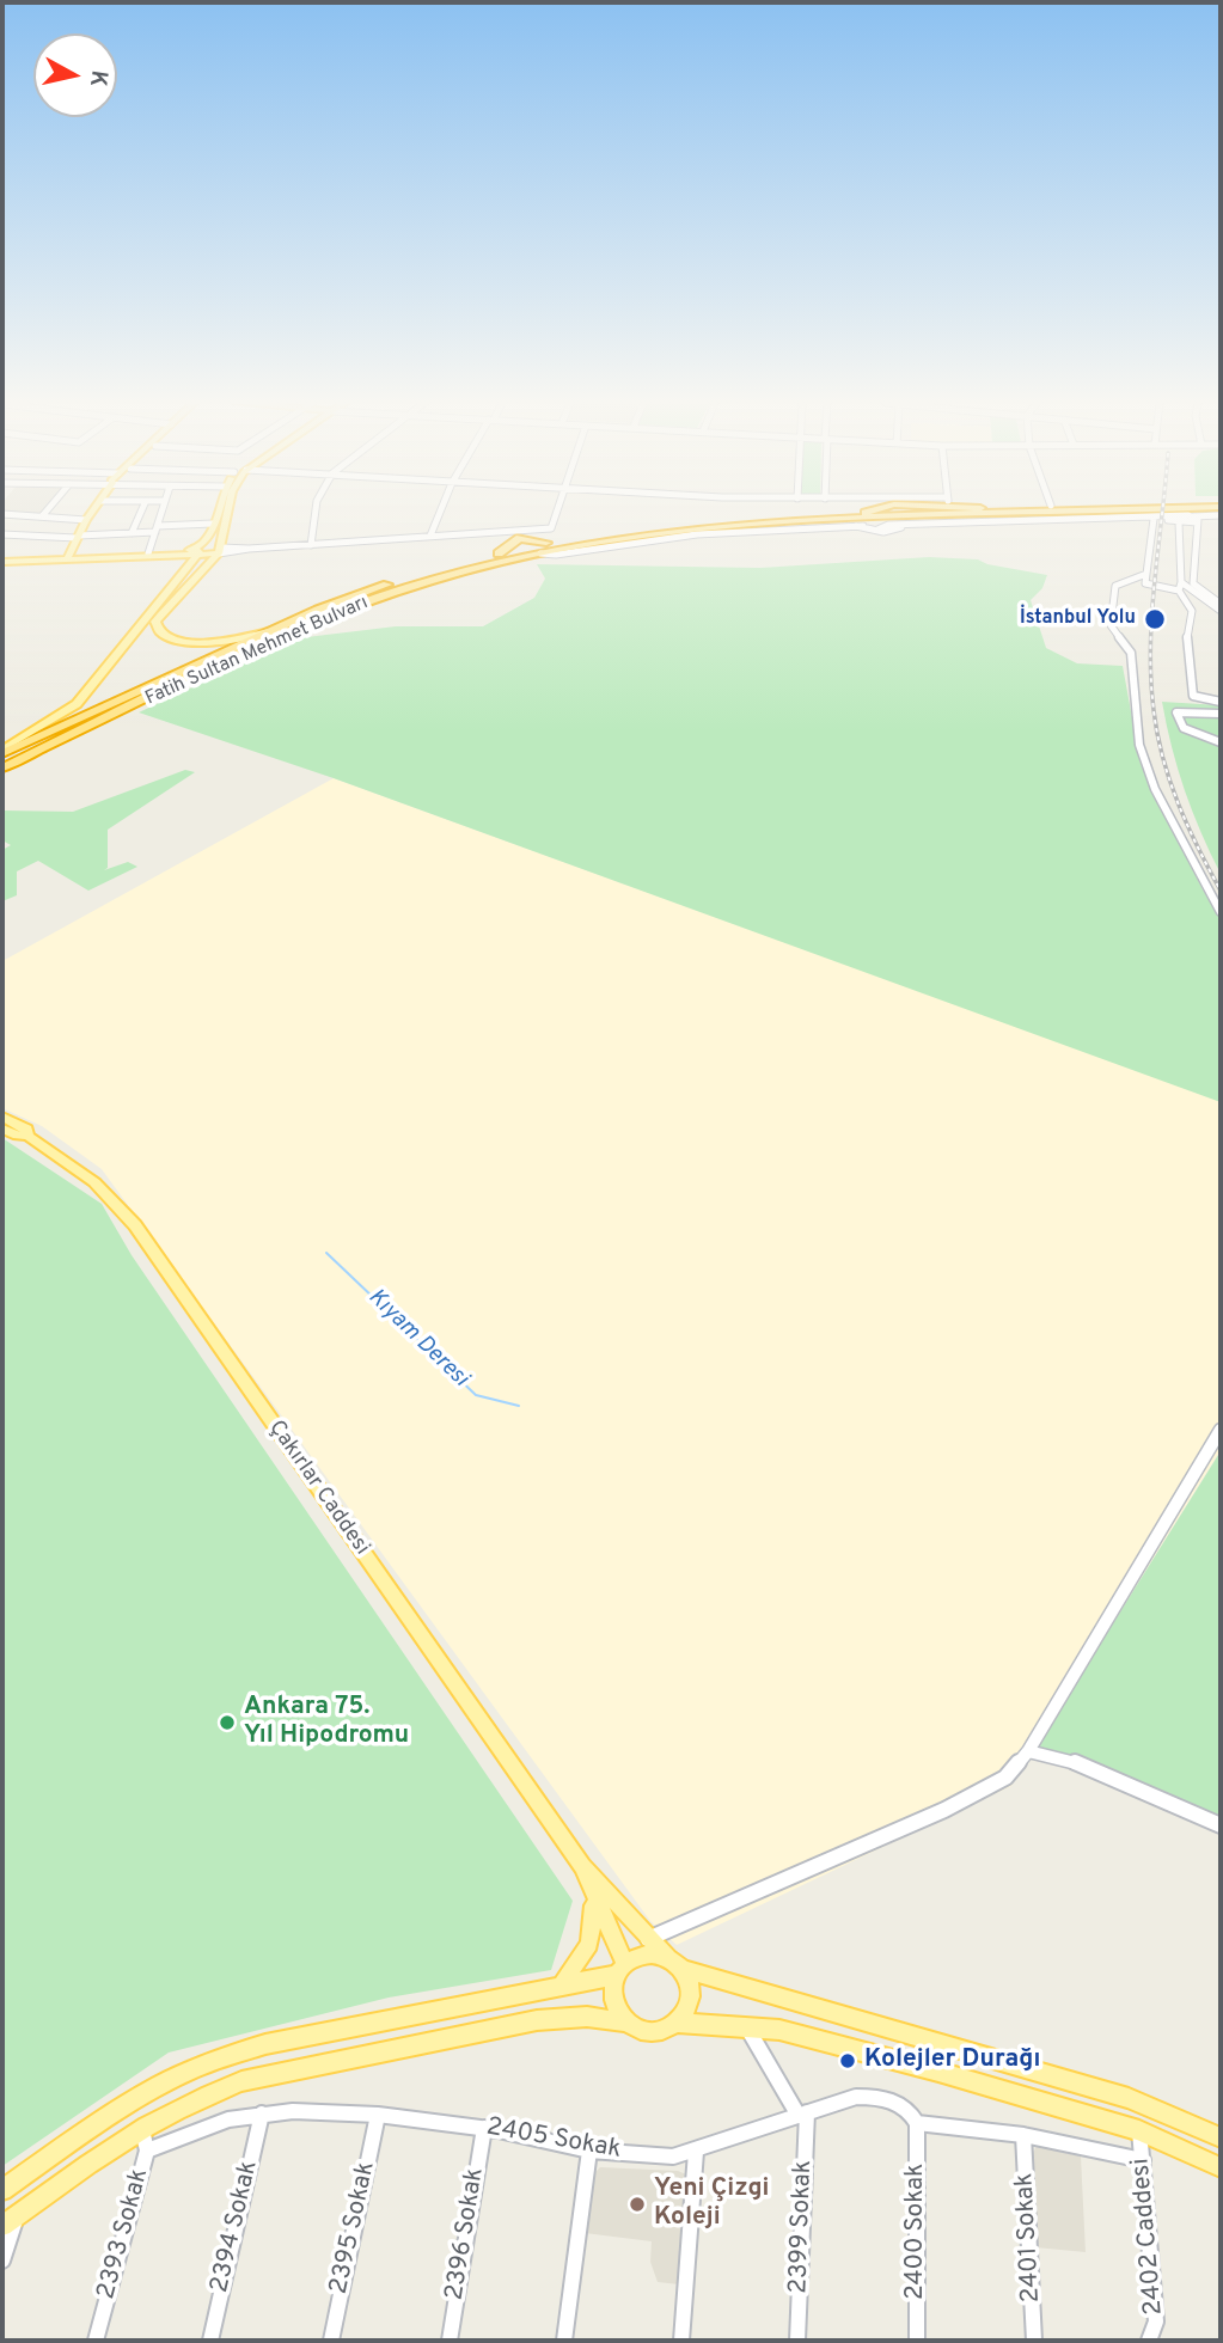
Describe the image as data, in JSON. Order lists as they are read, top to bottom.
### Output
{
  "streets": {
    "highway": ["Fatih Sultan Mehmet Bulvarı"],
    "main road": ["Çakırlar Caddesi"],
    "street": [
      "2405 Sokak",
      "2394 Sokak",
      "2399 Sokak",
      "2395 Sokak",
      "2400 Sokak",
      "2393 Sokak",
      "2396 Sokak",
      "2402 Caddesi",
      "2401 Sokak"
    ]
  },
  "crossings": [
    ["2405 Sokak", "2394 Sokak"],
    ["2405 Sokak", "2399 Sokak"],
    ["2405 Sokak", "2395 Sokak"],
    ["2405 Sokak", "2400 Sokak"],
    ["2405 Sokak", "2393 Sokak"],
    ["2405 Sokak", "2396 Sokak"]
  ],
  "water": ["Kıyam Deresi"],
  "places": [
    "İstanbul Yolu",
    "Ankara 75. Yıl Hipodromu",
    "Kolejler Durağı",
    "Yeni Çizgi Koleji"
  ],
  "north": "right"
}
